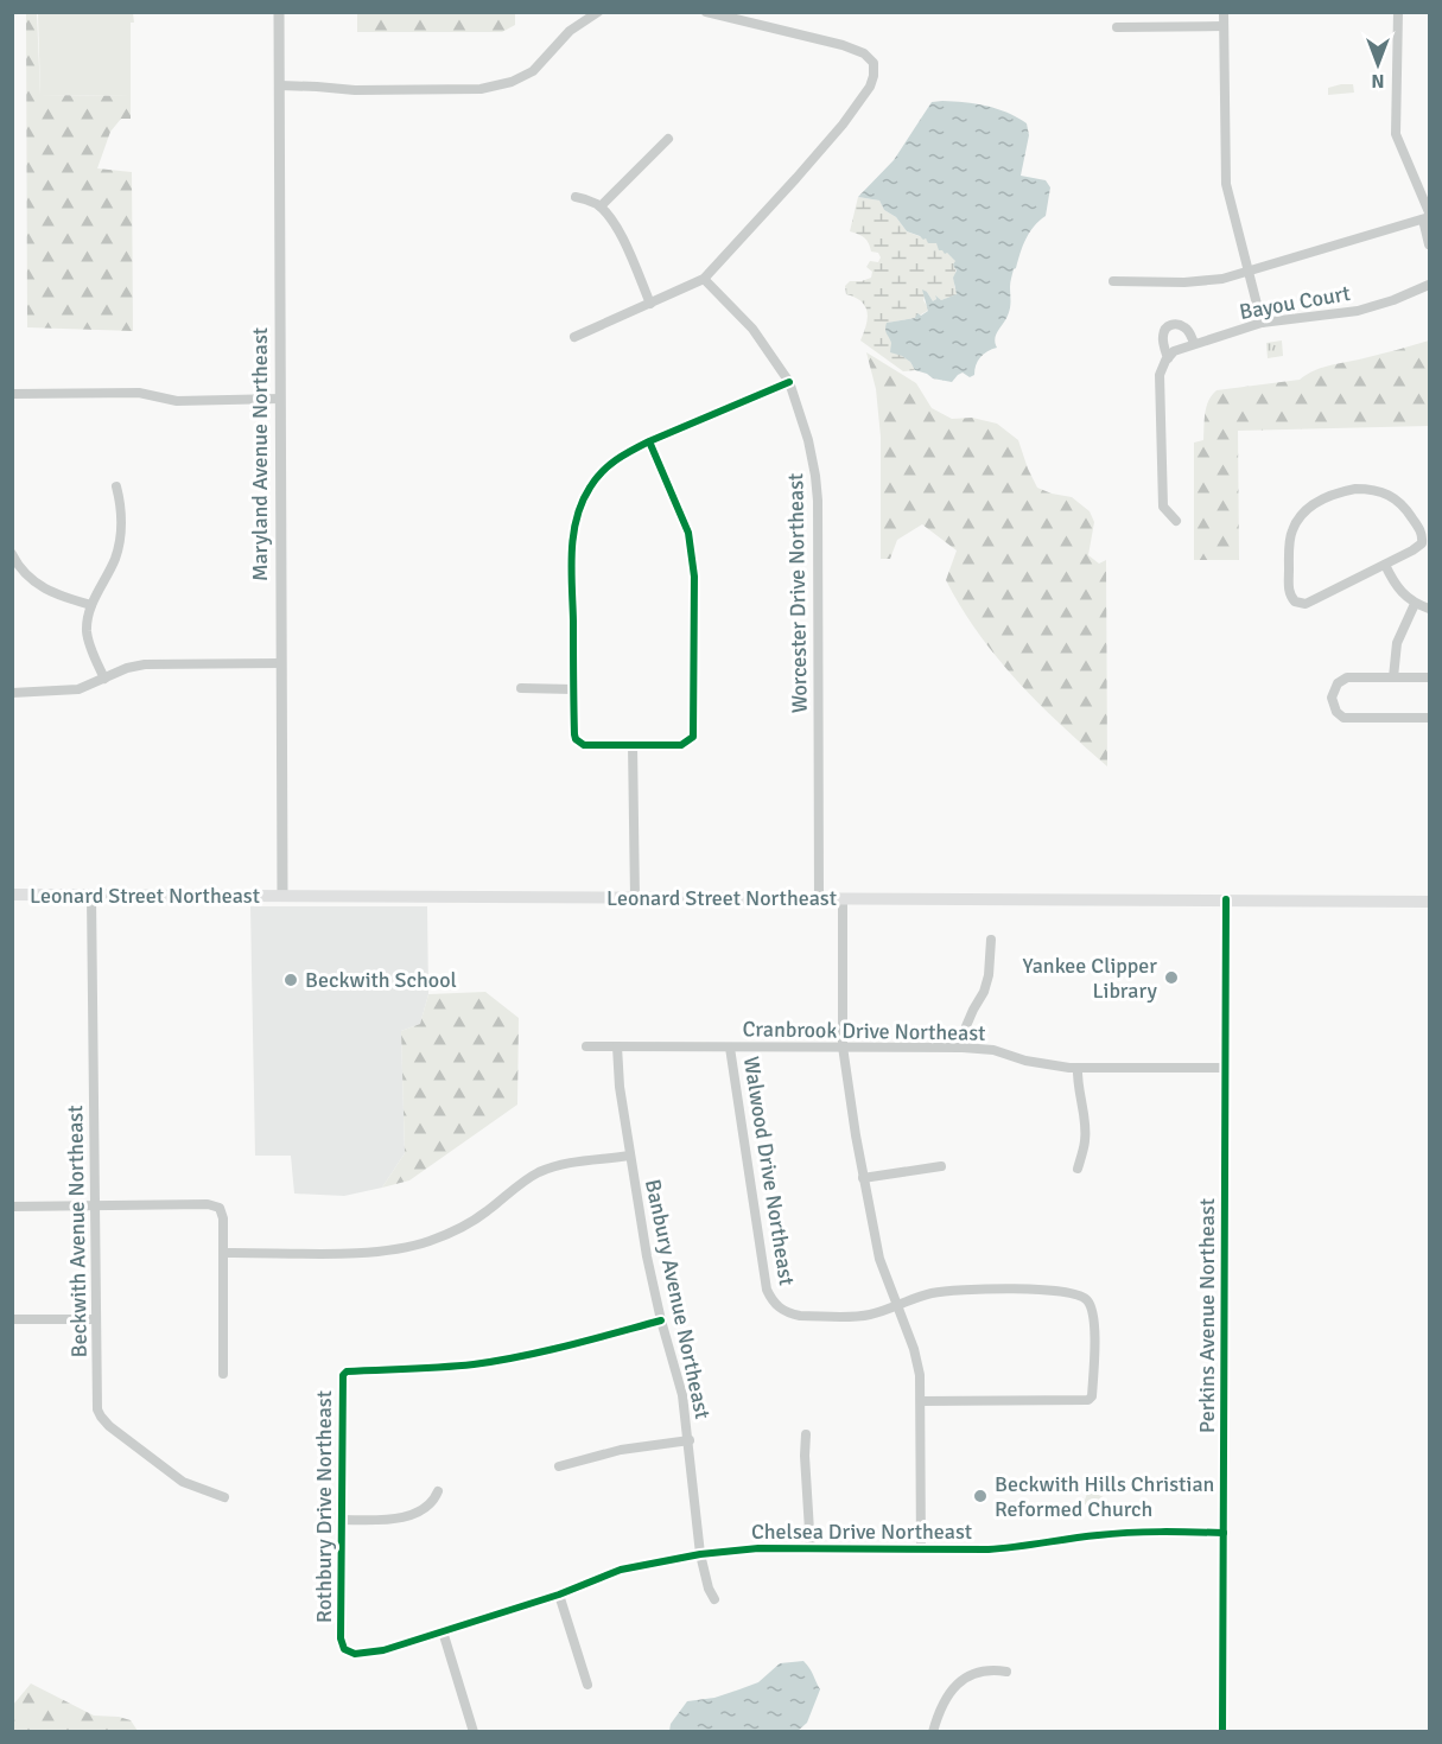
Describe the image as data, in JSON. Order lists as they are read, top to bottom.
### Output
{
  "streets": {
    "main road": ["Leonard Street Northeast"],
    "street": [
      "Bayou Court",
      "Maryland Avenue Northeast",
      "Worcester Drive Northeast",
      "Cranbrook Drive Northeast",
      "Walwood Drive Northeast",
      "Beckwith Avenue Northeast",
      "Banbury Avenue Northeast",
      "Perkins Avenue Northeast",
      "Rothbury Drive Northeast",
      "Chelsea Drive Northeast"
    ]
  },
  "crossings": [
    ["Maryland Avenue Northeast", "Leonard Street Northeast"],
    ["Worcester Drive Northeast", "Leonard Street Northeast"],
    ["Leonard Street Northeast", "Beckwith Avenue Northeast"],
    ["Leonard Street Northeast", "Perkins Avenue Northeast"],
    ["Cranbrook Drive Northeast", "Walwood Drive Northeast"],
    ["Cranbrook Drive Northeast", "Banbury Avenue Northeast"],
    ["Cranbrook Drive Northeast", "Perkins Avenue Northeast"],
    ["Banbury Avenue Northeast", "Rothbury Drive Northeast"],
    ["Banbury Avenue Northeast", "Chelsea Drive Northeast"],
    ["Perkins Avenue Northeast", "Chelsea Drive Northeast"],
    ["Rothbury Drive Northeast", "Chelsea Drive Northeast"]
  ],
  "places": ["Yankee Clipper Library", "Beckwith School", "Beckwith Hills Christian Reformed Church"],
  "north": "bottom"
}
